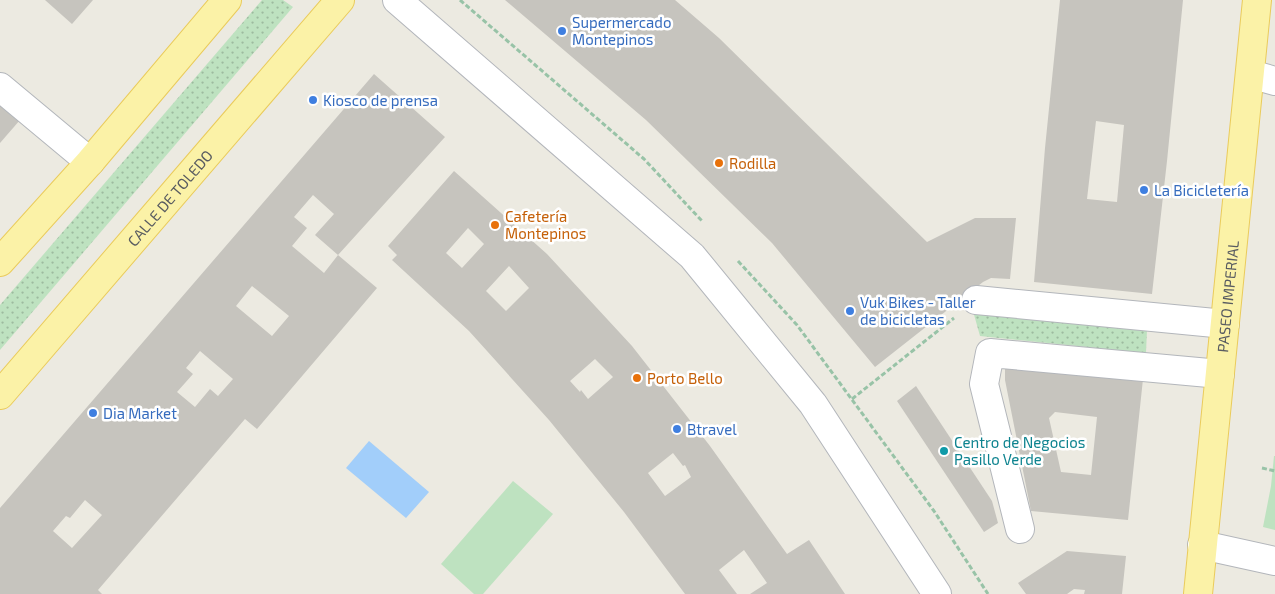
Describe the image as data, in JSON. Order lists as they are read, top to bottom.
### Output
{
  "streets": {
    "main road": ["CALLE DE TOLEDO", "PASEO IMPERIAL"]
  },
  "places": [
    "Supermercado Montepinos",
    "Kiosco de prensa",
    "Rodilla",
    "La Bicicletería",
    "Cafetería Montepinos",
    "Vuk Bikes - Taller de bicicletas",
    "Porto Bello",
    "Dia Market",
    "Btravel",
    "Centro de Negocios Pasillo Verde"
  ]
}
